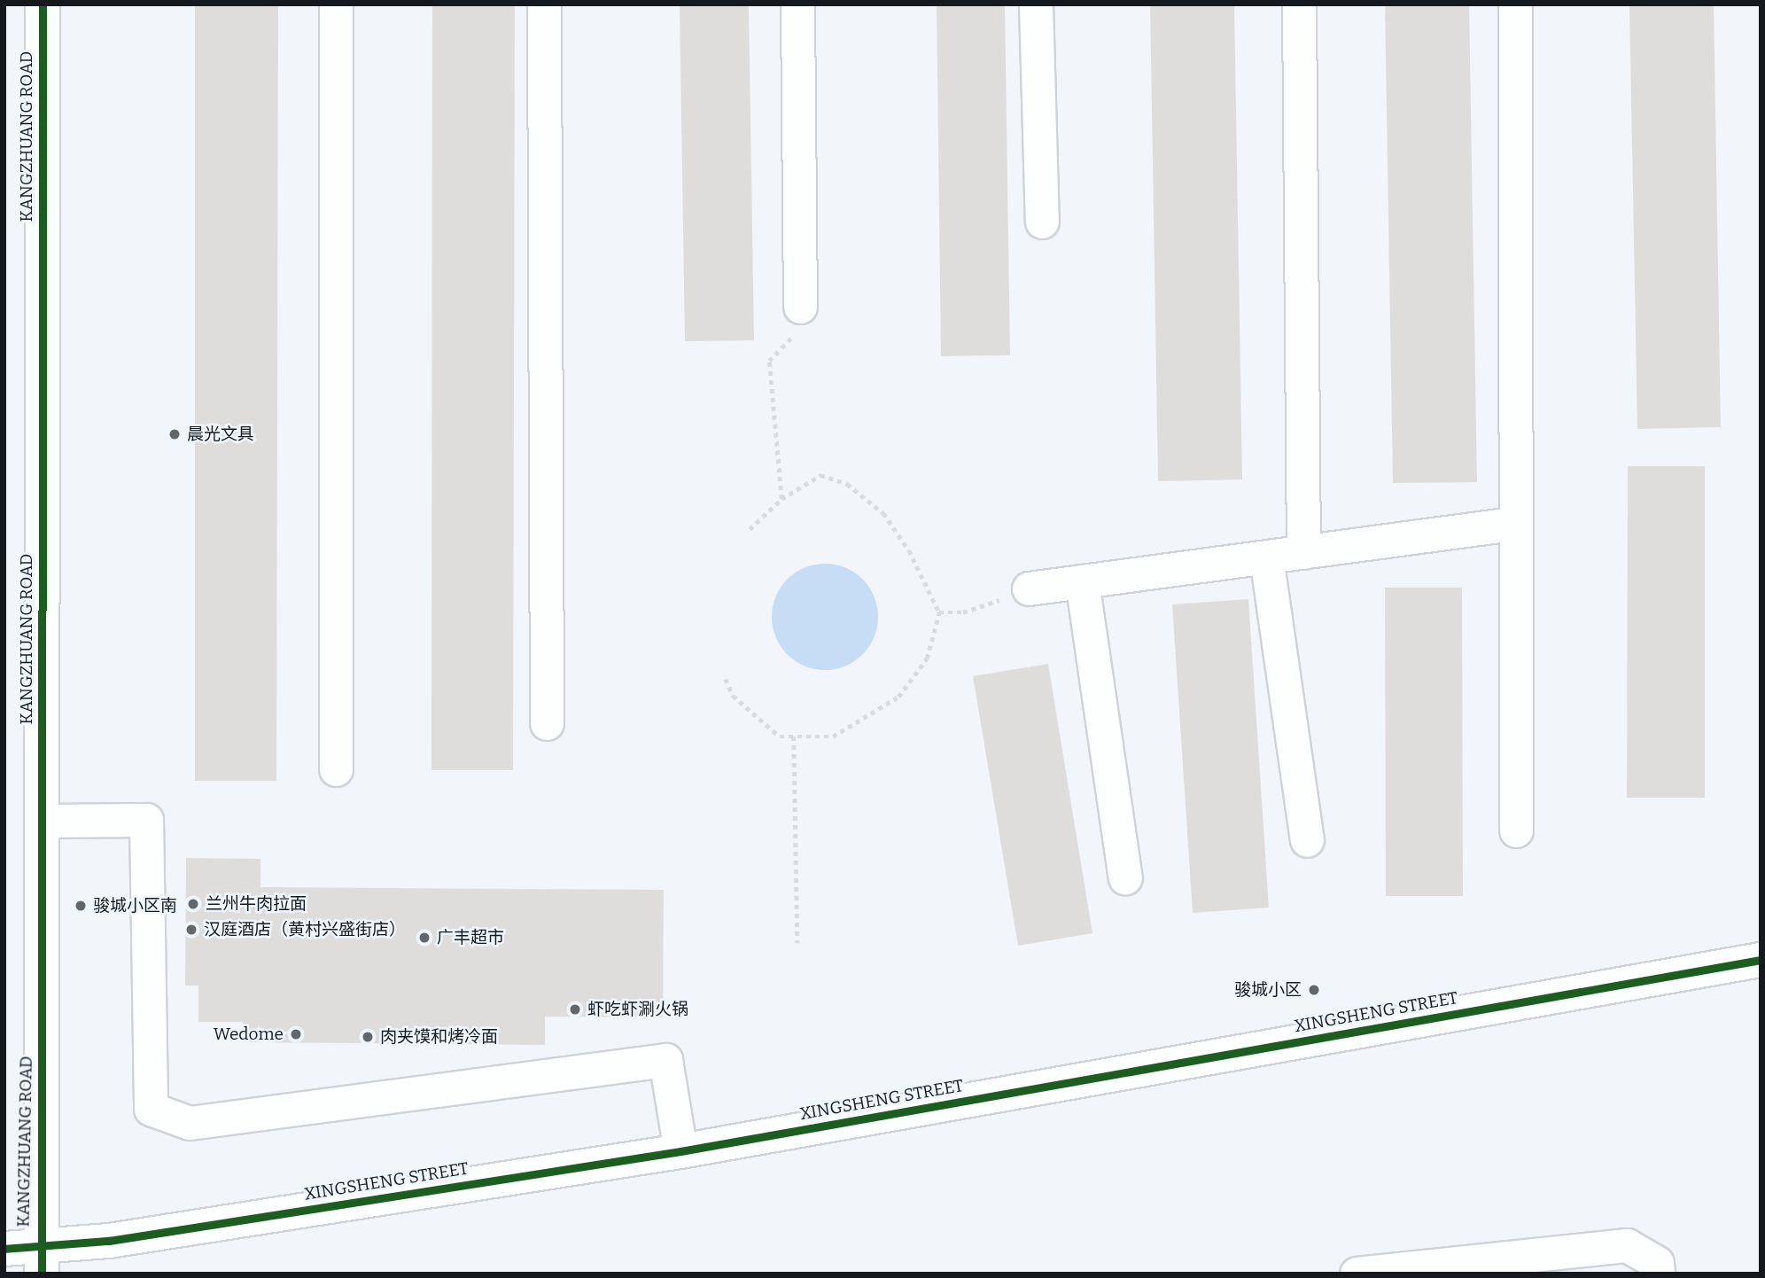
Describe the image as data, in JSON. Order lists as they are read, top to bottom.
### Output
{
  "streets": {
    "street": ["KANGZHUANG ROAD", "XINGSHENG STREET"]
  },
  "crossings": [
    ["KANGZHUANG ROAD", "XINGSHENG STREET"]
  ],
  "places": [
    "晨光文具",
    "兰州牛肉拉面",
    "骏城小区南",
    "汉庭酒店（黄村兴盛街店）",
    "广丰超市",
    "骏城小区",
    "虾吃虾涮火锅",
    "Wedome",
    "肉夹馍和烤冷面"
  ]
}
